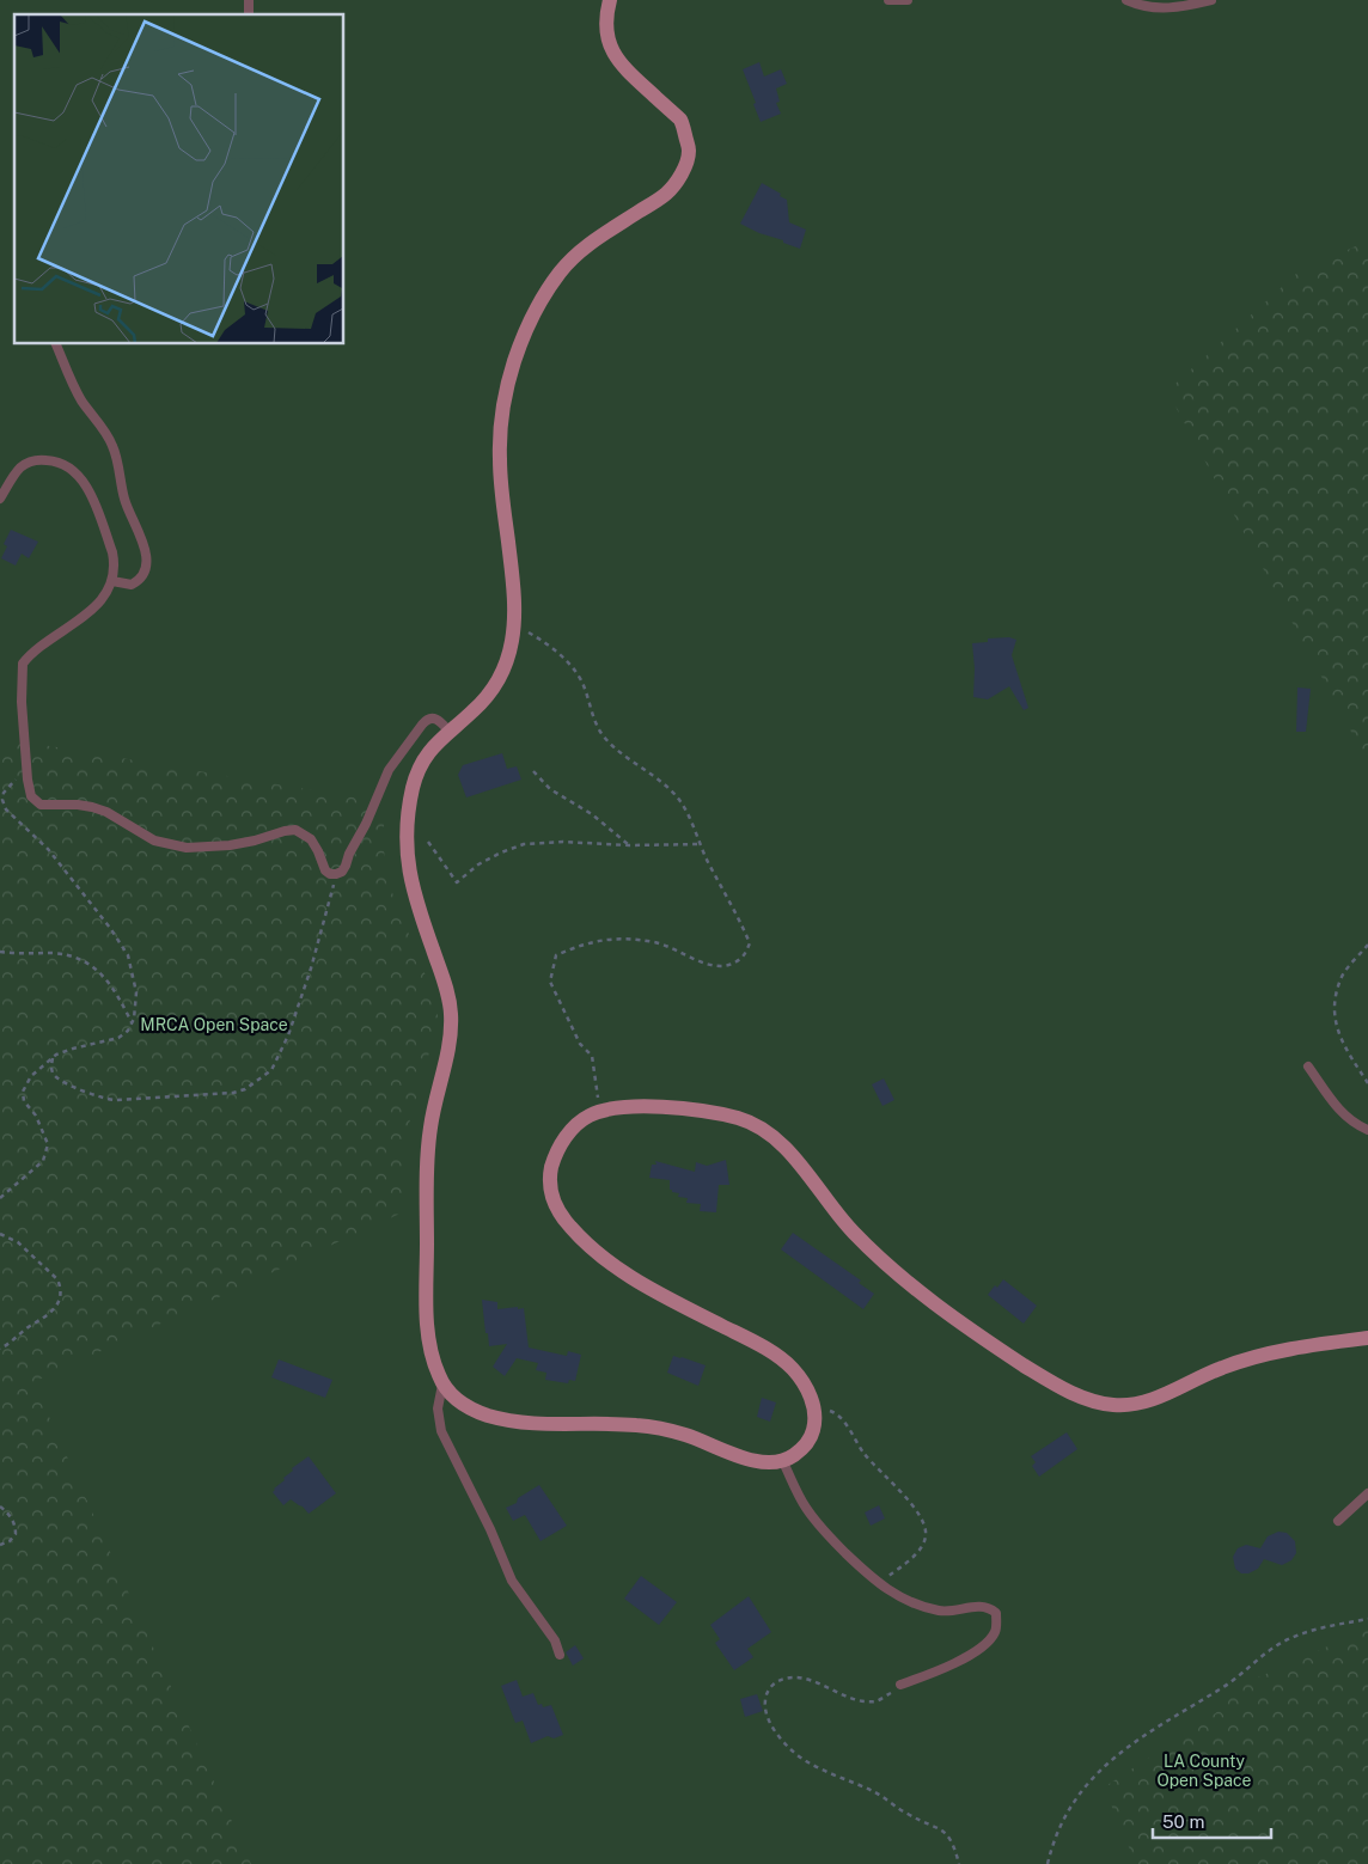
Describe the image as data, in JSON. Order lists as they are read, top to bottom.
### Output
{
  "parks": ["MRCA Open Space", "LA County Open Space"],
  "scale_bar": "50 m"
}
